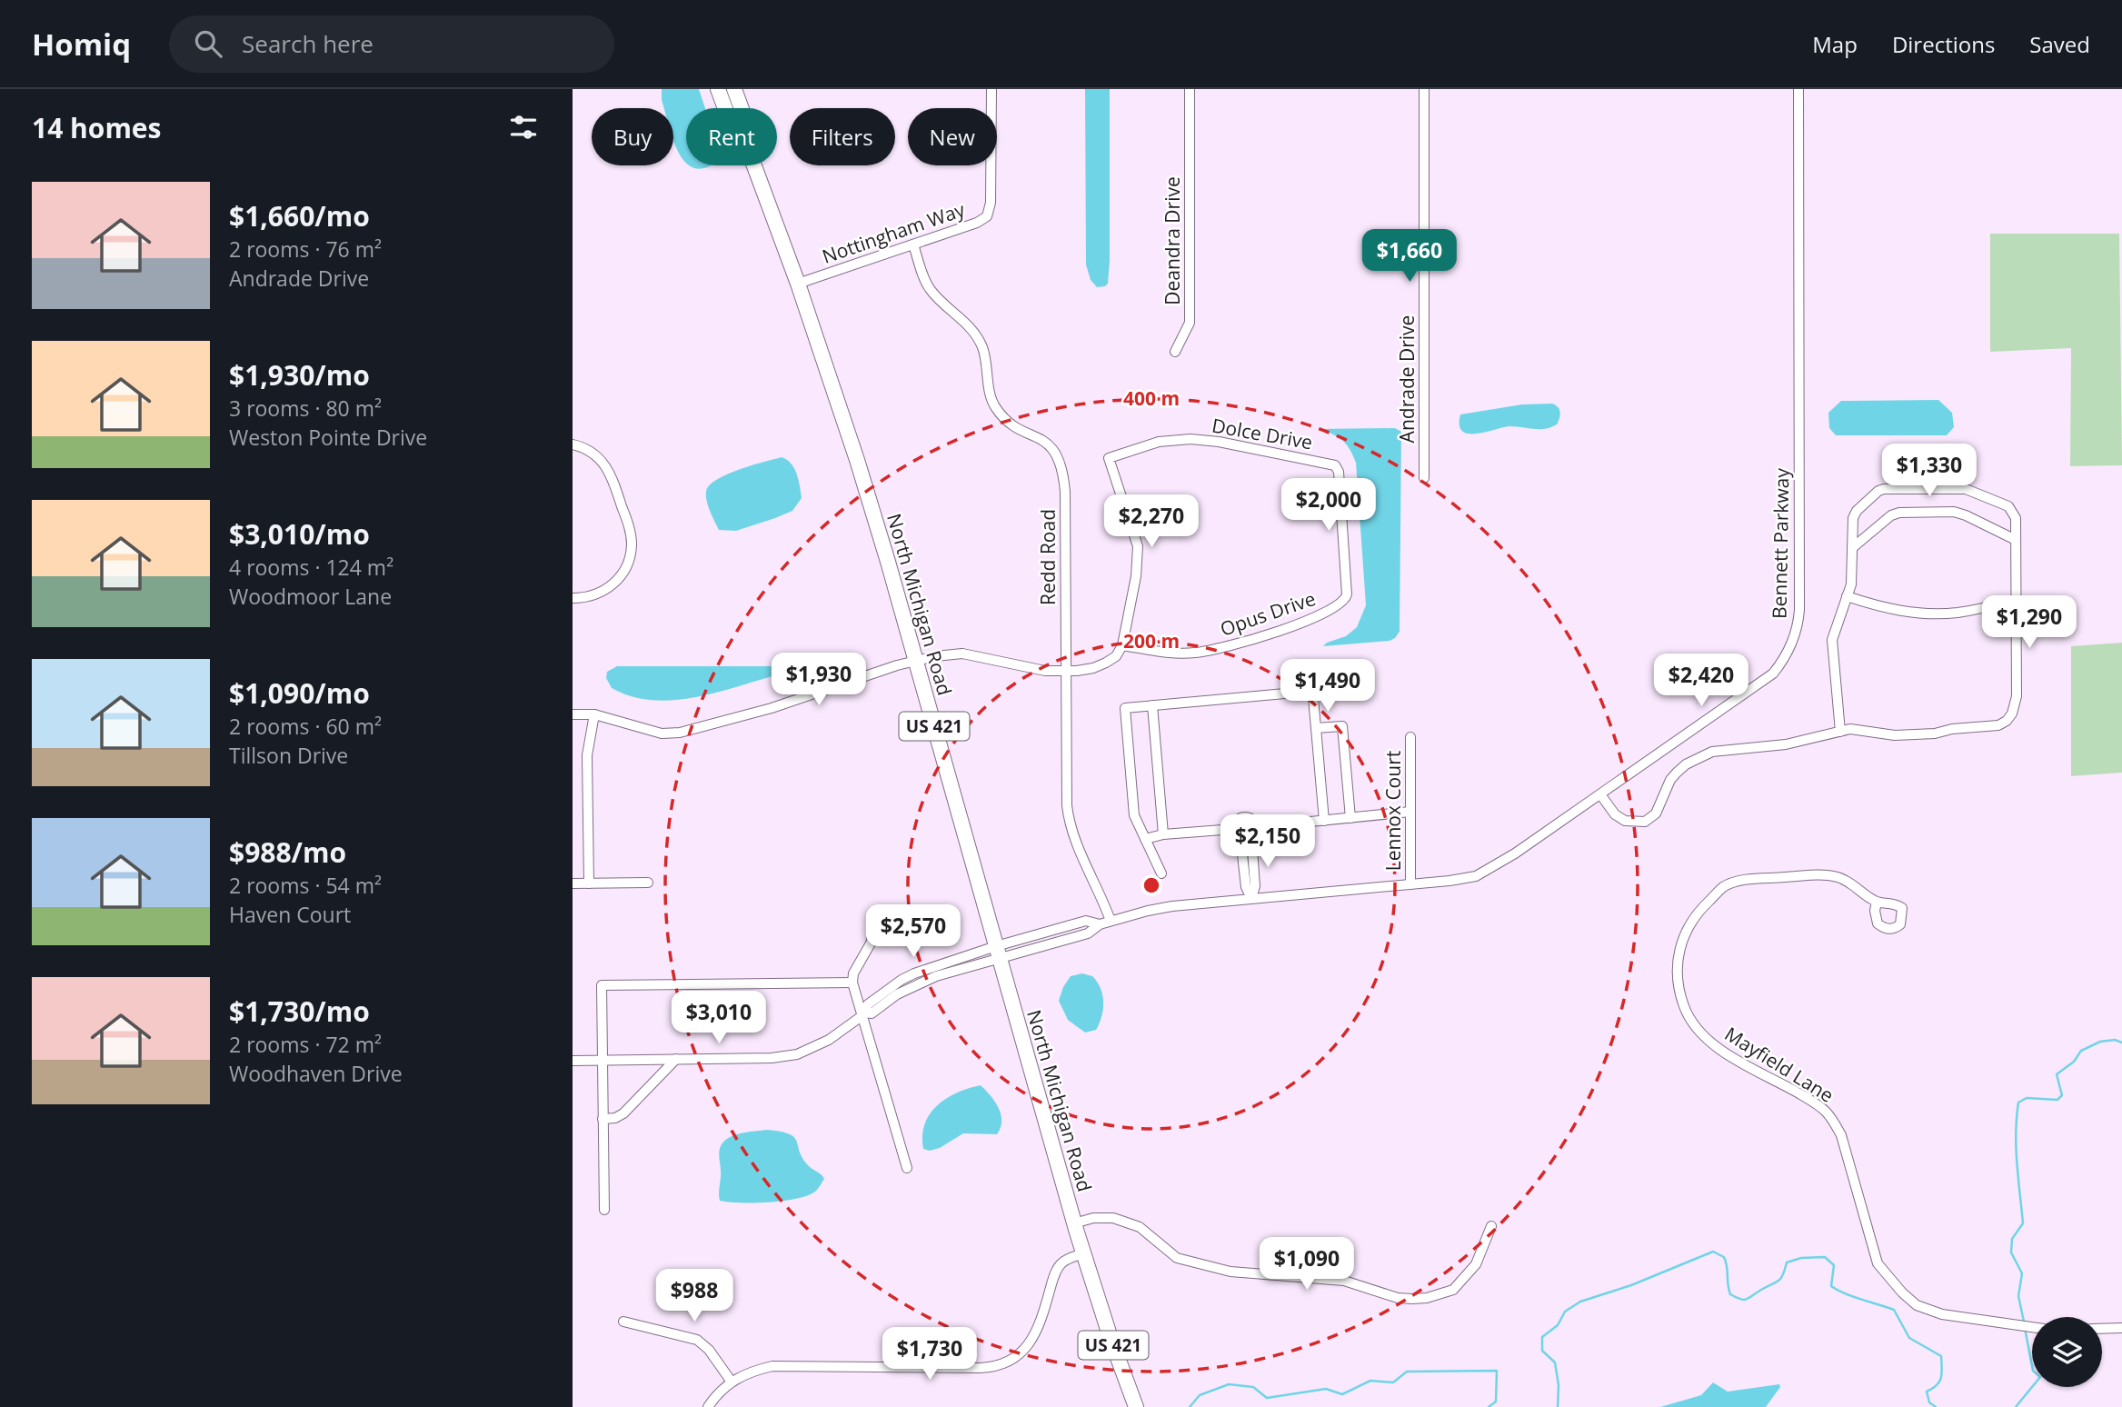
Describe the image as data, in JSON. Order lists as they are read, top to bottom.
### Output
{
  "streets": {
    "main road": ["North Michigan Road", "US 421"],
    "street": [
      "Nottingham Way",
      "Deandra Drive",
      "Andrade Drive",
      "Dolce Drive",
      "Bennett Parkway",
      "Redd Road",
      "Opus Drive",
      "Lennox Court",
      "Mayfield Lane"
    ]
  },
  "crossings": [
    ["Nottingham Way", "Redd Road"],
    ["Nottingham Way", "North Michigan Road"],
    ["Dolce Drive", "Opus Drive"],
    ["Bennett Parkway", "Redd Road"],
    ["Bennett Parkway", "North Michigan Road"],
    ["Bennett Parkway", "Lennox Court"]
  ],
  "page": {
    "header": "Homiq",
    "search": "Search here",
    "nav": ["Map", "Directions", "Saved"],
    "heading": "14 homes",
    "chip": [
      "Buy",
      "Rent",
      "Filters",
      "New"
    ],
    "list": [
      {
        "name": "$1,660/mo",
        "note": "2 rooms · 76 m² · Andrade Drive"
      },
      {
        "name": "$1,930/mo",
        "note": "3 rooms · 80 m² · Weston Pointe Drive"
      },
      {
        "name": "$3,010/mo",
        "note": "4 rooms · 124 m² · Woodmoor Lane"
      },
      {
        "name": "$1,090/mo",
        "note": "2 rooms · 60 m² · Tillson Drive"
      },
      {
        "name": "$988/mo",
        "note": "2 rooms · 54 m² · Haven Court"
      },
      {
        "name": "$1,730/mo",
        "note": "2 rooms · 72 m² · Woodhaven Drive"
      }
    ],
    "price": [
      "$1,660",
      "$1,330",
      "$2,000",
      "$2,270",
      "$1,290",
      "$1,930",
      "$2,420",
      "$1,490",
      "$2,150",
      "$2,570",
      "$3,010",
      "$1,090",
      "$988",
      "$1,730"
    ]
  },
  "rings": ["400 m", "200 m"]
}
